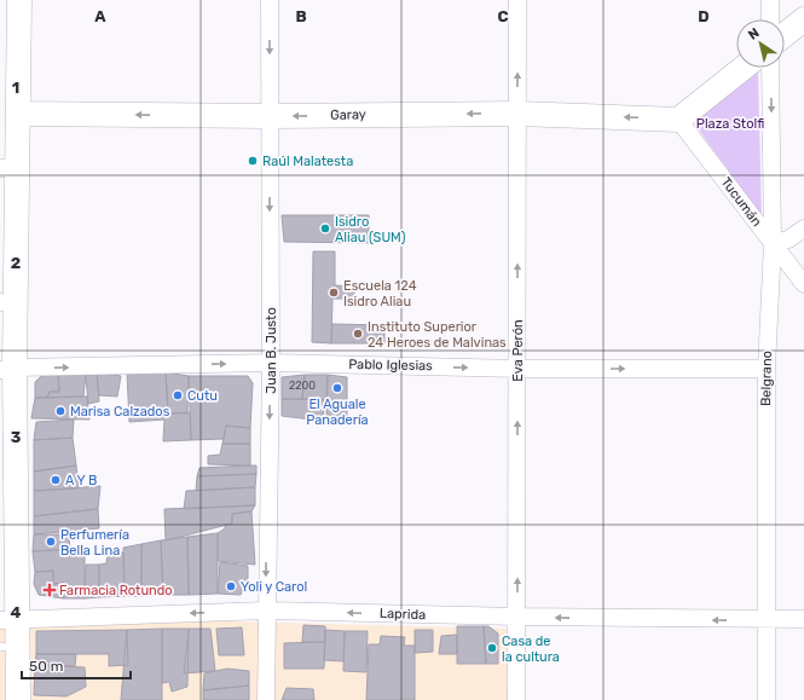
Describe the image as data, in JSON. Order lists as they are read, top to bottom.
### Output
{
  "streets": {
    "main road": ["Garay"],
    "street": [
      "Tucumán",
      "Juan B. Justo",
      "Eva Perón",
      "Pablo Iglesias",
      "Belgrano",
      "Laprida"
    ]
  },
  "crossings": [
    ["Garay", "Tucumán"],
    ["Garay", "Juan B. Justo"],
    ["Garay", "Eva Perón"],
    ["Tucumán", "Belgrano"],
    ["Juan B. Justo", "Pablo Iglesias"],
    ["Juan B. Justo", "Laprida"],
    ["Eva Perón", "Pablo Iglesias"],
    ["Eva Perón", "Laprida"],
    ["Pablo Iglesias", "Belgrano"],
    ["Belgrano", "Laprida"]
  ],
  "one_way": [
    "Garay",
    "Juan B. Justo",
    "Eva Perón",
    "Pablo Iglesias",
    "Laprida"
  ],
  "parks": ["Plaza Stolfi"],
  "places": {
    "other": [
      "Raúl Malatesta",
      "Isidro Aliau (SUM)",
      "Escuela 124 Isidro Aliau",
      "Instituto Superior 24 Heroes de Malvinas",
      "El Aguale Panadería",
      "Cutu",
      "Marisa Calzados",
      "A Y B",
      "Perfumería Bella Lina",
      "Yoli y Carol",
      "Casa de la cultura"
    ],
    "health": ["Farmacia Rotundo"]
  },
  "house_numbers": ["2200"],
  "scale_bar": "50 m",
  "north": "top left",
  "grid": {
    "columns": [
      "A",
      "B",
      "C",
      "D"
    ],
    "rows": [
      "1",
      "2",
      "3",
      "4"
    ]
  }
}
